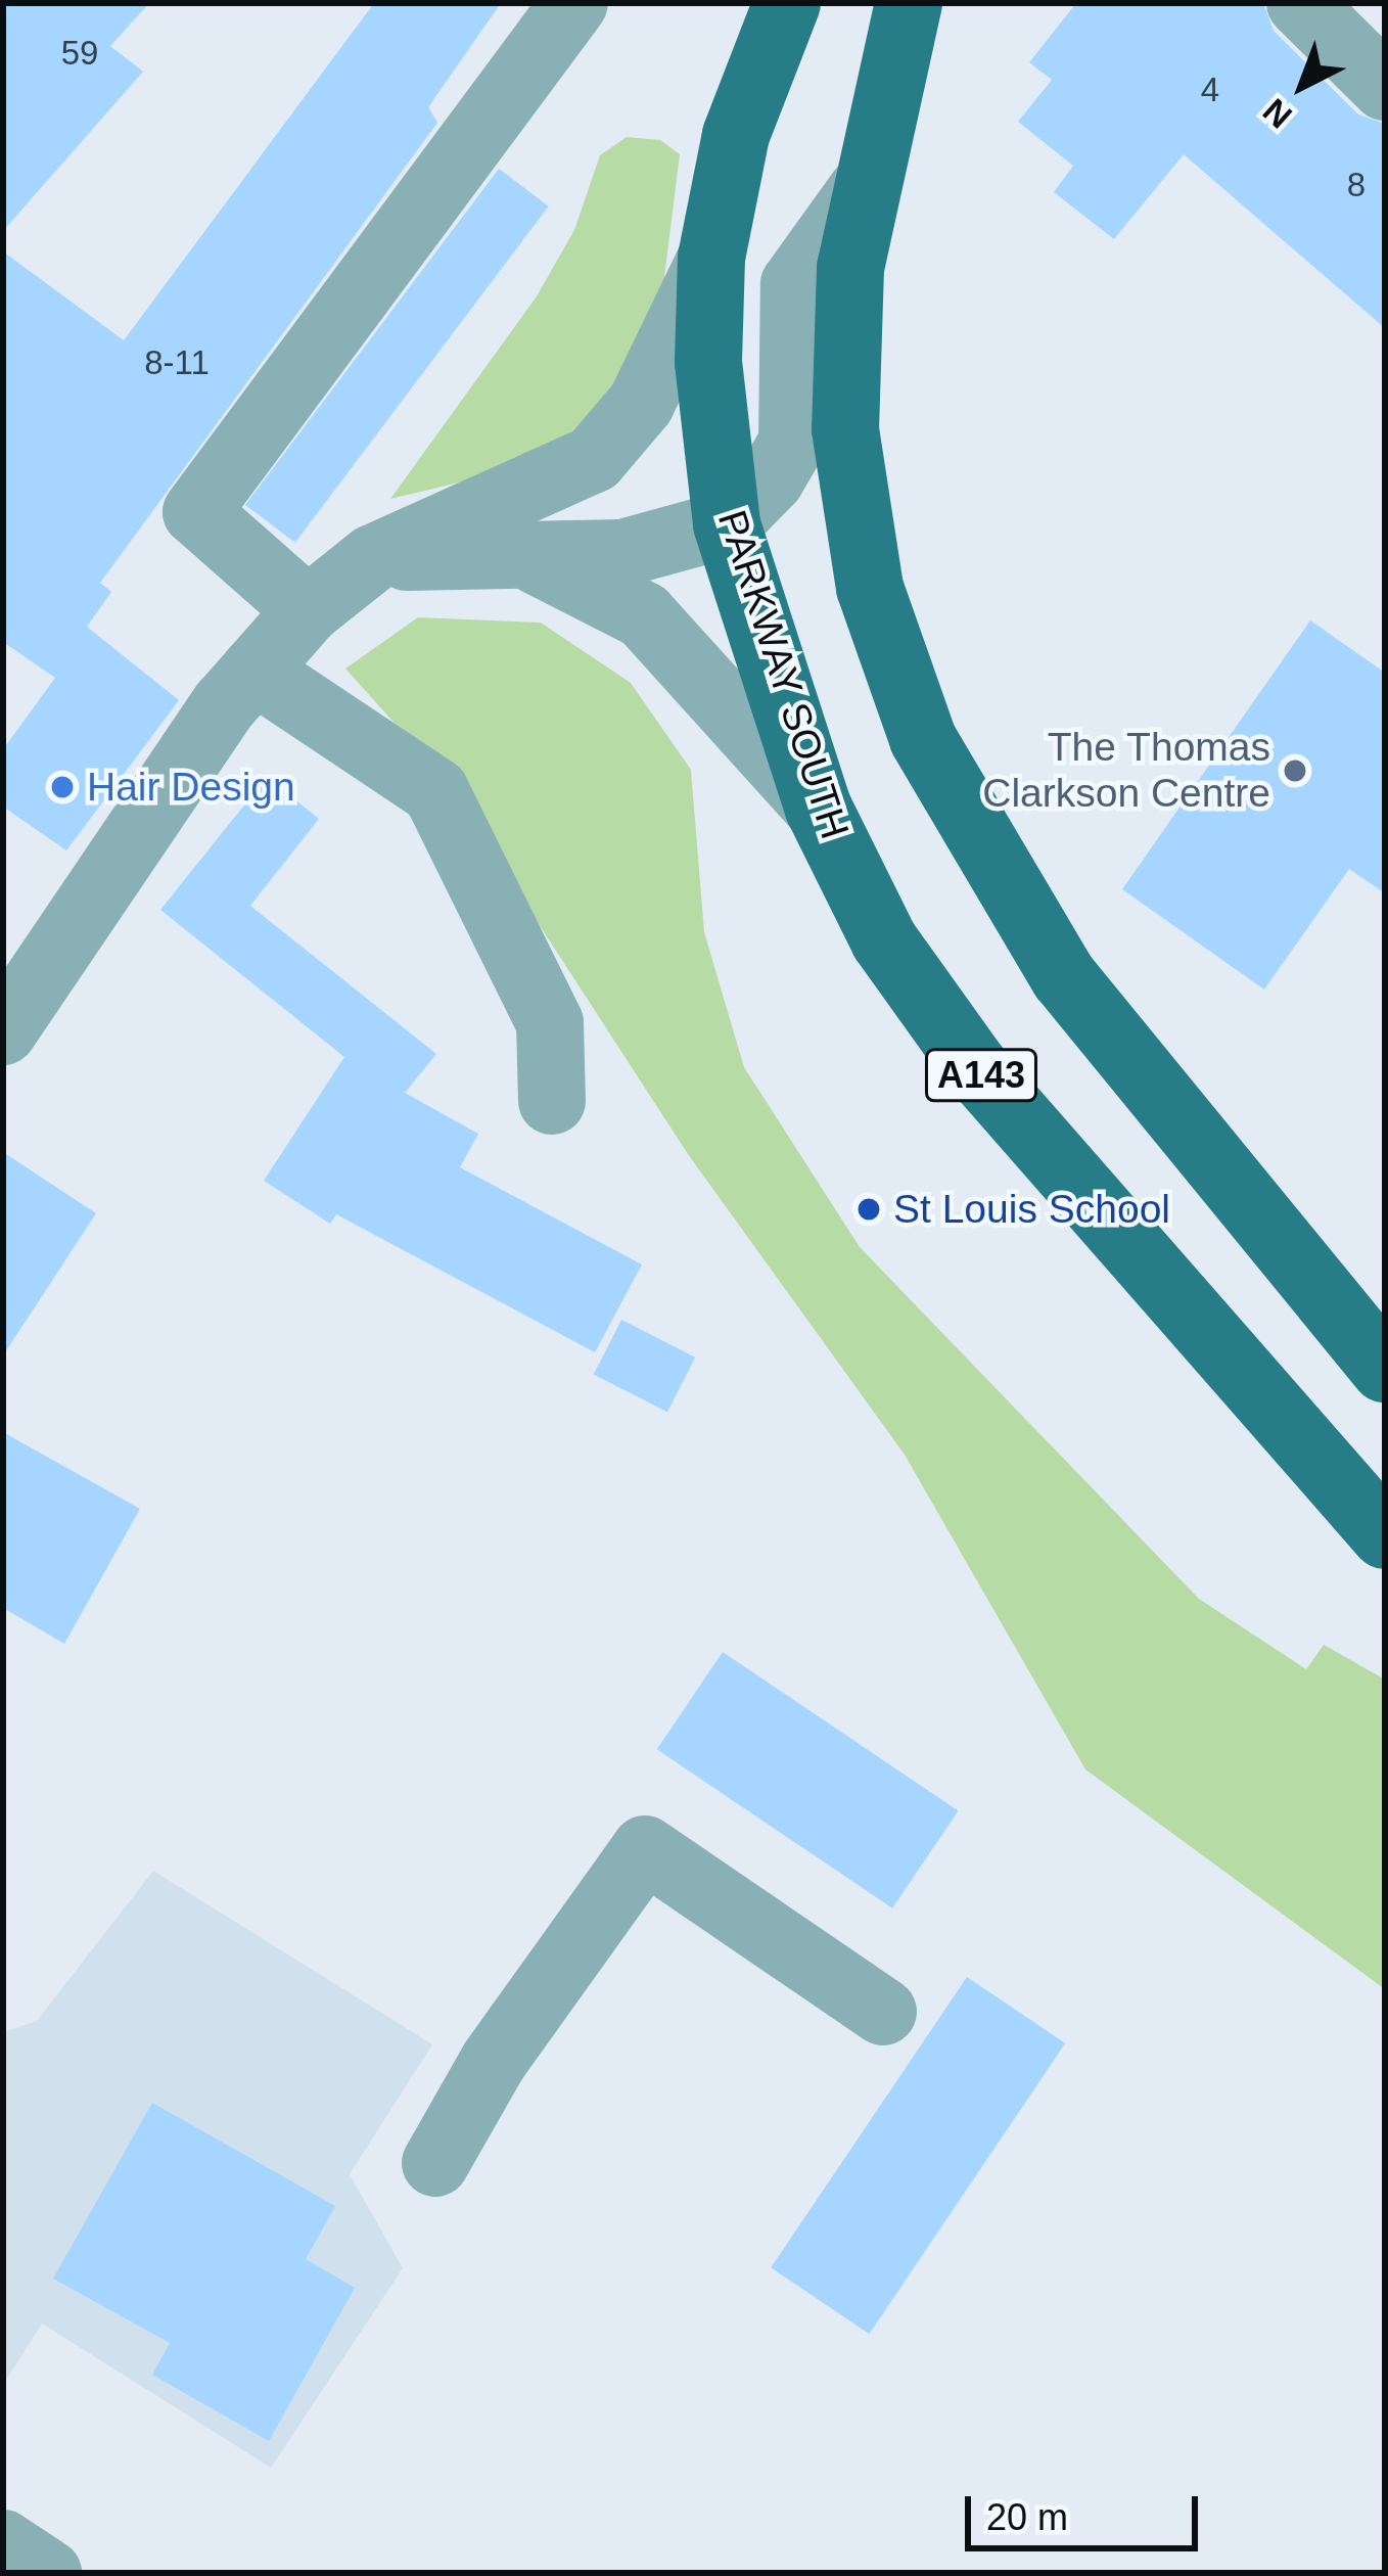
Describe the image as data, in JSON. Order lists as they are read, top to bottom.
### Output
{
  "streets": {
    "main road": ["PARKWAY SOUTH", "A143"]
  },
  "places": ["The Thomas Clarkson Centre", "Hair Design", "St Louis School"],
  "house_numbers": [
    "59",
    "4",
    "8",
    "8-11"
  ],
  "scale_bar": "20 m",
  "north": "bottom left"
}
